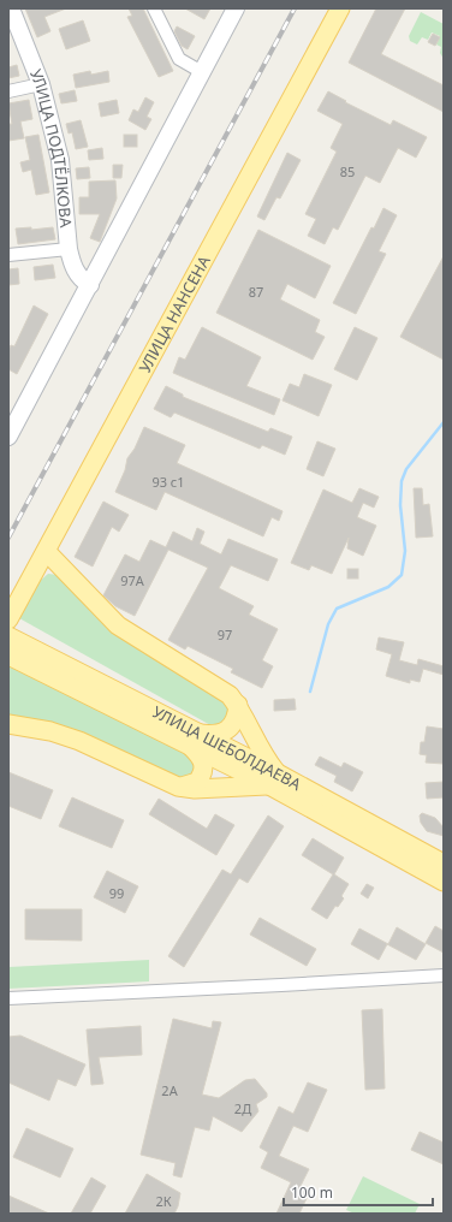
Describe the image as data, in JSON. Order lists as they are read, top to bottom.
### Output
{
  "streets": {
    "main road": ["УЛИЦА ПОДТЁЛКОВА", "УЛИЦА НАНСЕНА", "УЛИЦА ШЕБОЛДАЕВА"]
  },
  "house_numbers": [
    "85",
    "87",
    "93 с1",
    "97А",
    "97",
    "99",
    "2А",
    "2Д",
    "2К"
  ],
  "scale_bar": "100 m"
}
